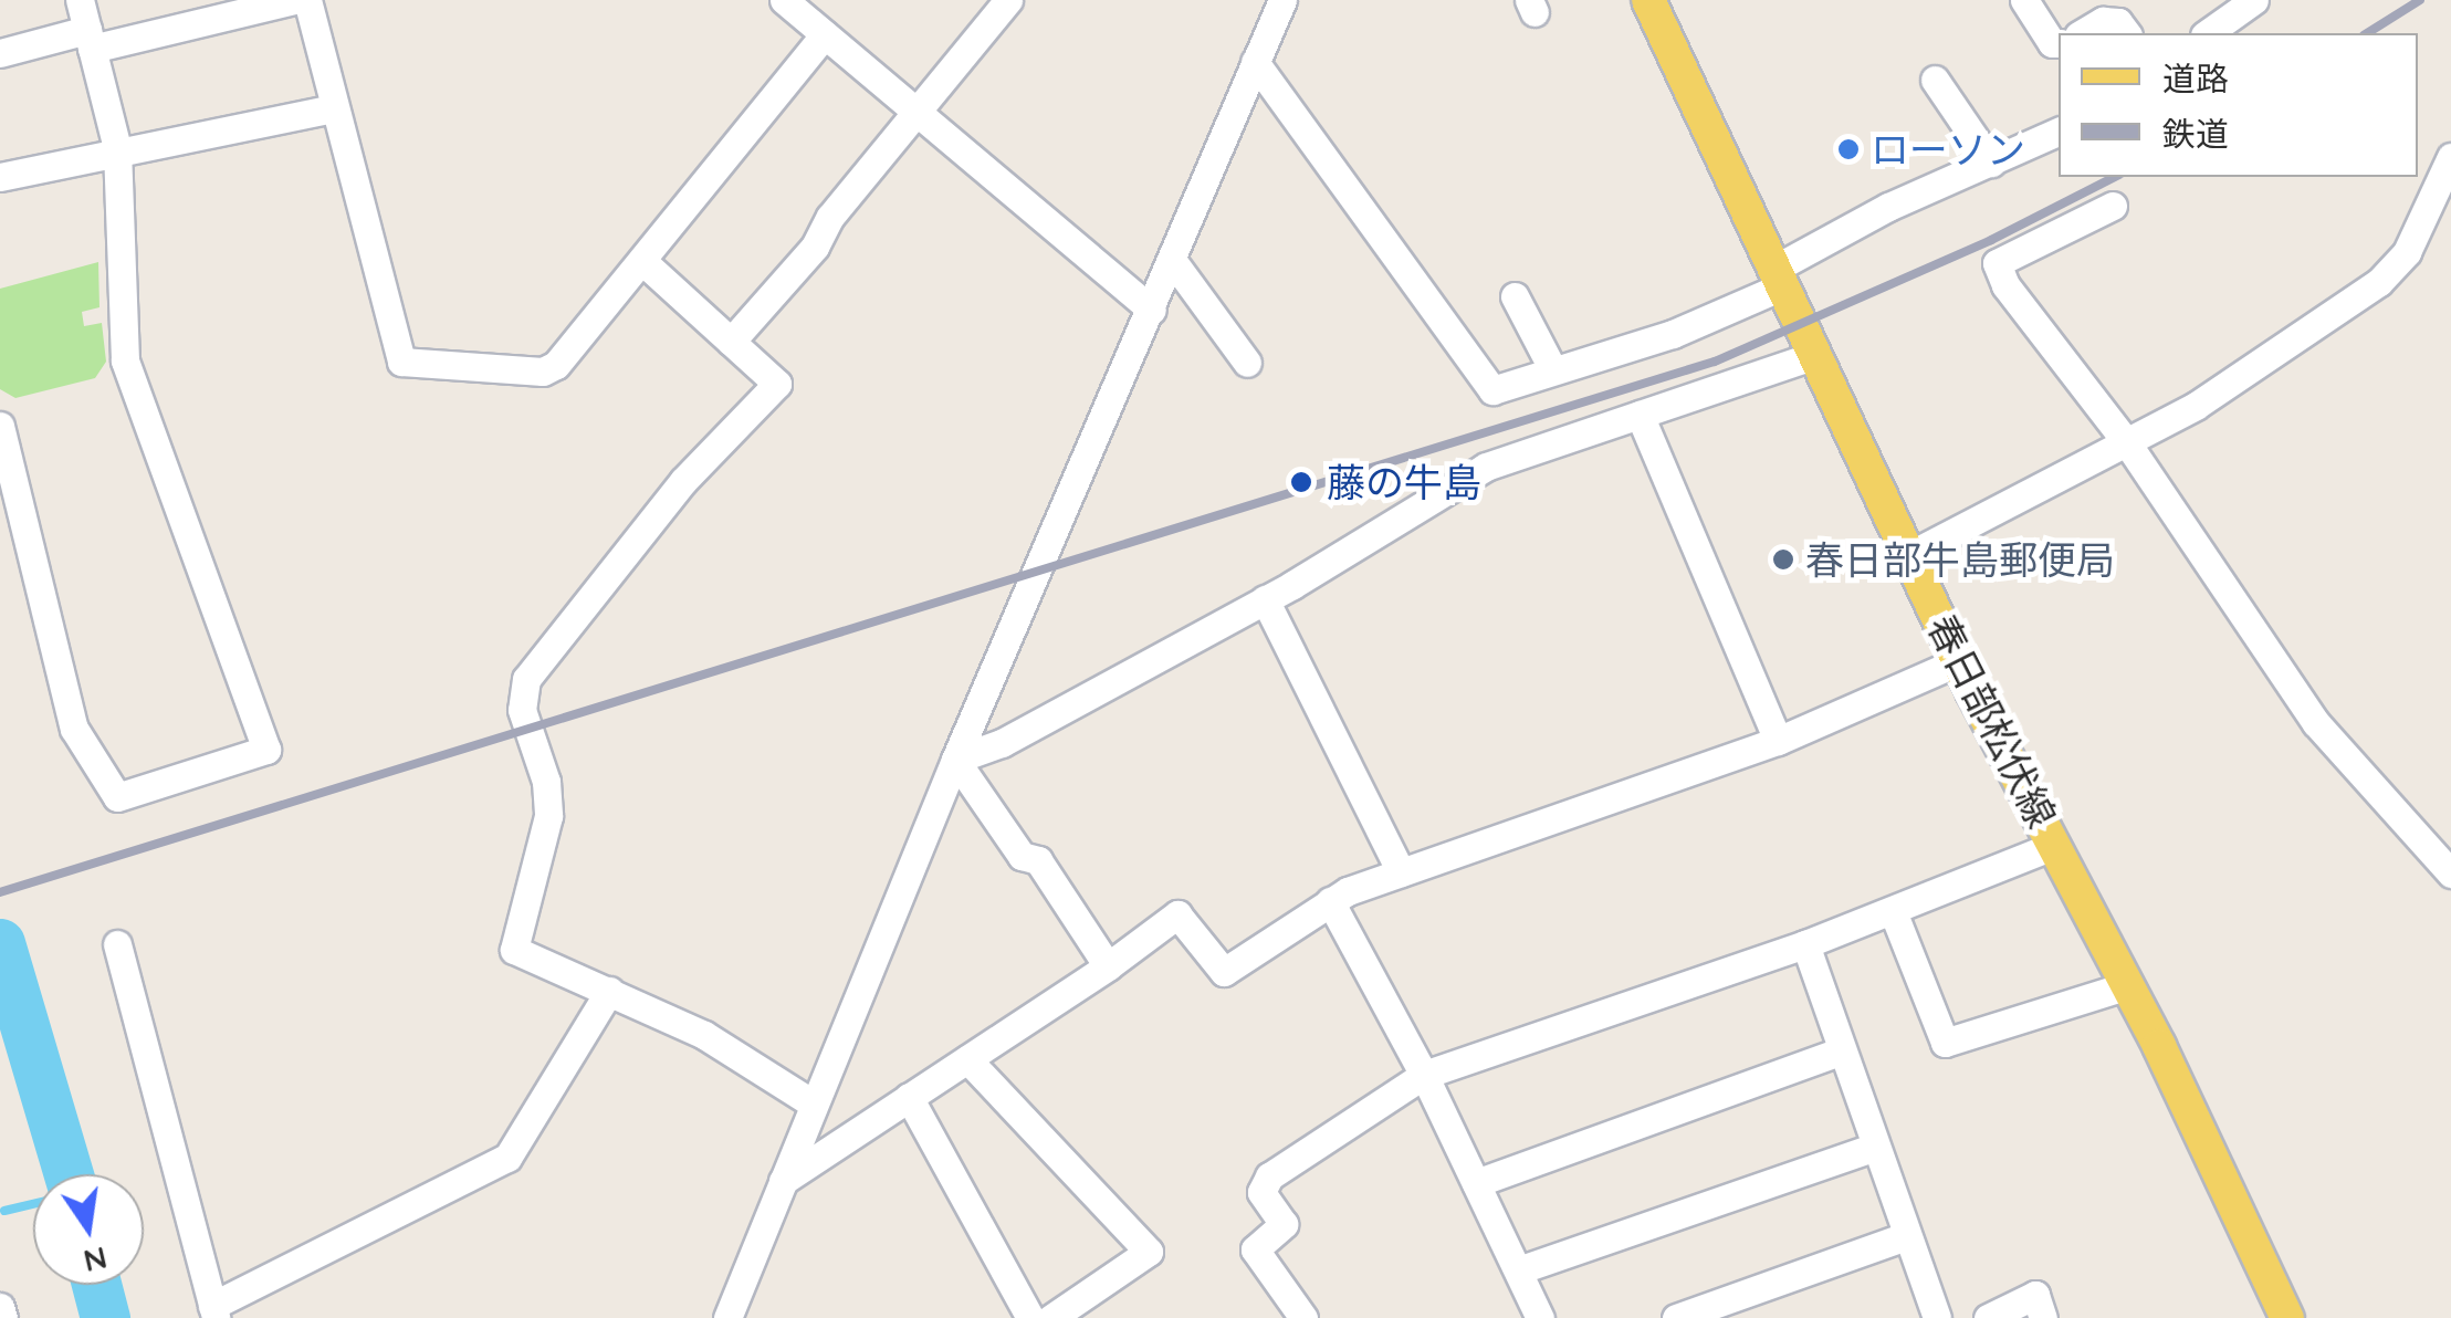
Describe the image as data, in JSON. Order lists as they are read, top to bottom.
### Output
{
  "streets": {
    "main road": ["春日部松伏線"]
  },
  "places": ["ローソン", "藤の牛島", "春日部牛島郵便局"],
  "legend": ["道路", "鉄道"],
  "north": "bottom"
}
